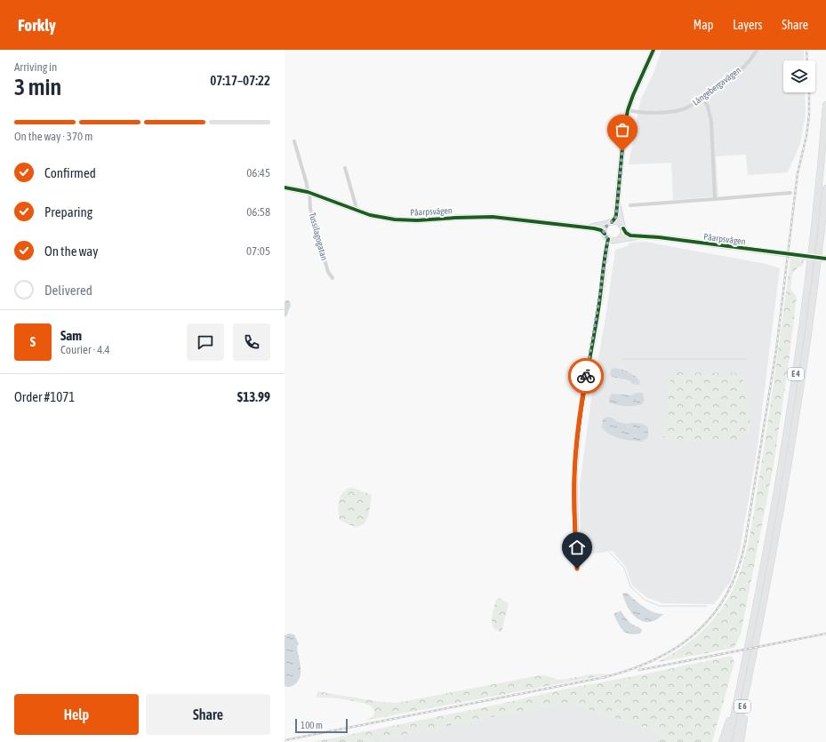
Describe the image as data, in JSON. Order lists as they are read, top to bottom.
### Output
{
  "streets": {
    "highway": ["E 4", "E 6"],
    "street": ["Långebergavägen", "Påarpsvägen", "Tussilagogatan"]
  },
  "crossings": [
    ["Påarpsvägen", "Tussilagogatan"],
    ["E 4", "E 6"]
  ],
  "scale_bar": "100 m",
  "page": {
    "header": "Forkly",
    "nav": ["Map", "Layers", "Share"],
    "heading": ["3 min", "Arriving in", "07:17–07:22"],
    "panel": [
      "Sam",
      "Courier · 4.4",
      "Order #1071",
      "$13.99"
    ],
    "bar": "On the way · 370 m",
    "list": [
      ["Confirmed", "06:45"],
      ["Preparing", "06:58"],
      ["On the way", "07:05"],
      "Delivered"
    ],
    "round": "S",
    "buttons": ["Help", "Share"],
    "scale": "100 m"
  }
}
